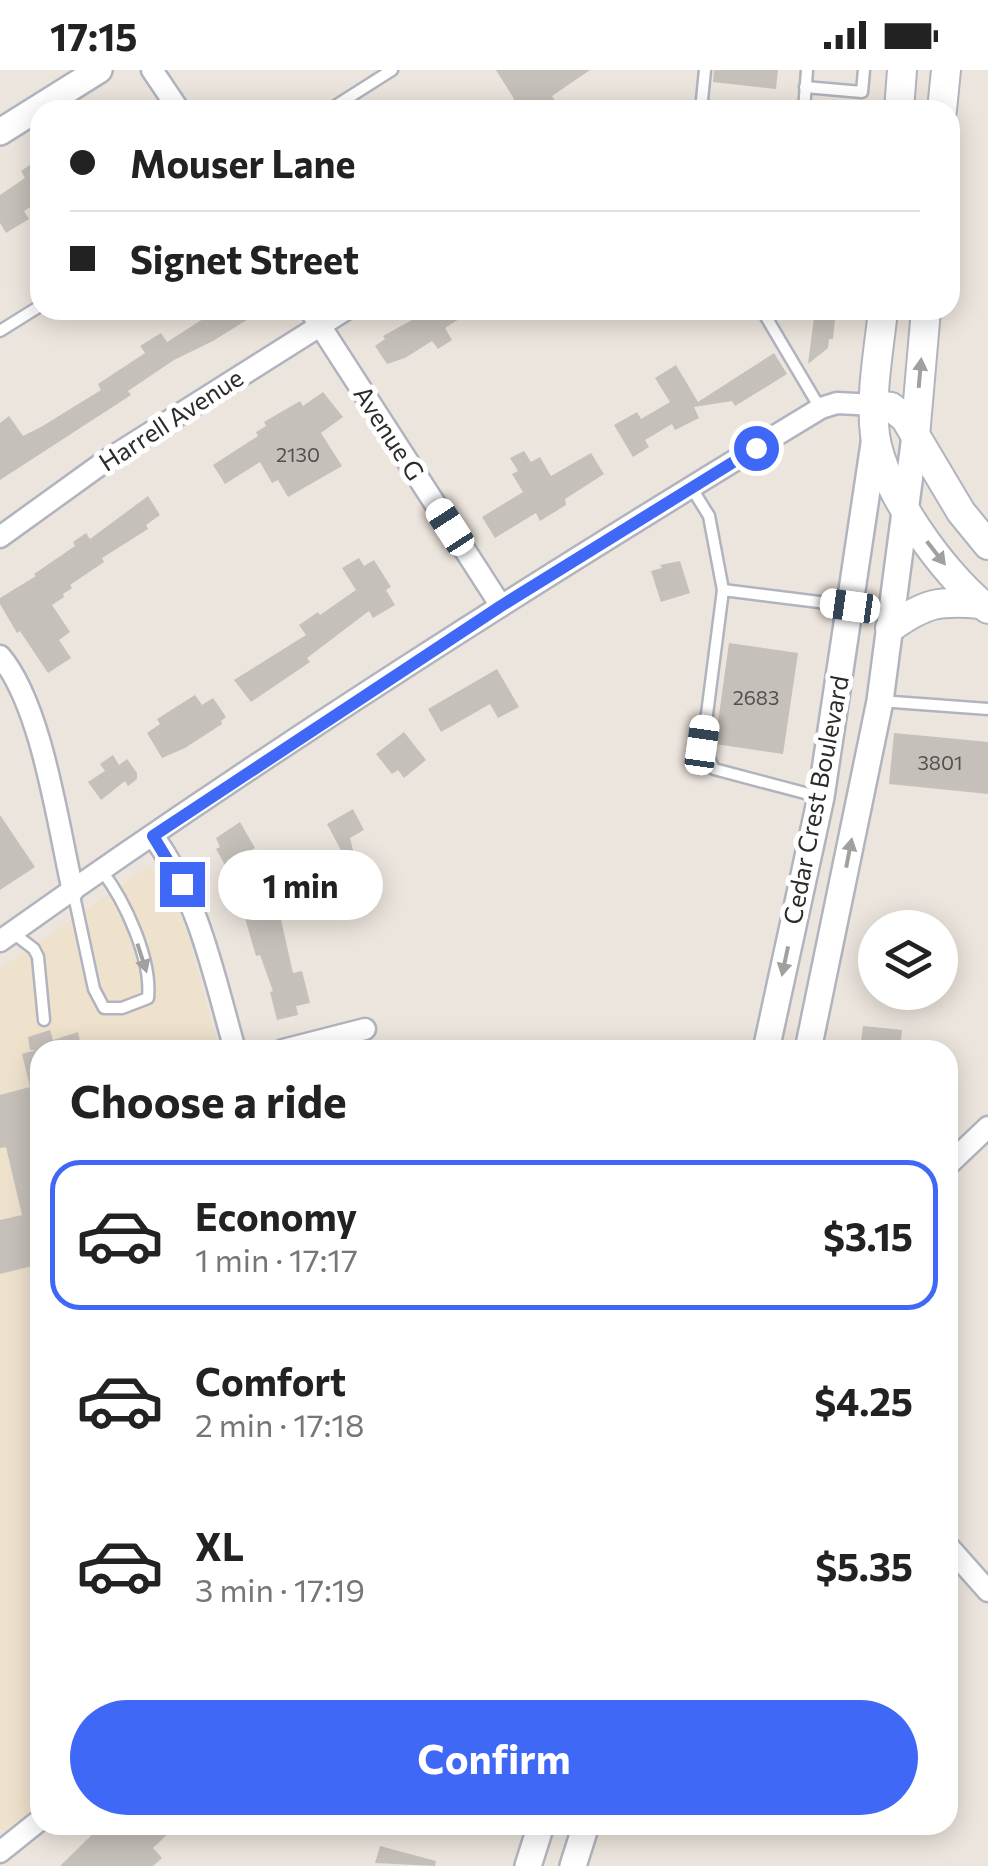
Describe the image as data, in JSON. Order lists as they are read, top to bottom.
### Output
{
  "streets": {
    "main road": ["Cedar Crest Boulevard"],
    "street": ["Harrell Avenue", "Avenue G"]
  },
  "house_numbers": ["2130", "2683", "3801"],
  "page": {
    "status": "17:15",
    "banner": ["Mouser Lane", "Signet Street"],
    "bubble": "1 min",
    "heading": "Choose a ride",
    "list": [
      {
        "name": "Economy",
        "note": "1 min · 17:17",
        "value": "$3.15"
      },
      {
        "name": "Comfort",
        "note": "2 min · 17:18",
        "value": "$4.25"
      },
      {
        "name": "XL",
        "note": "3 min · 17:19",
        "value": "$5.35"
      }
    ],
    "buttons": "Confirm"
  }
}
